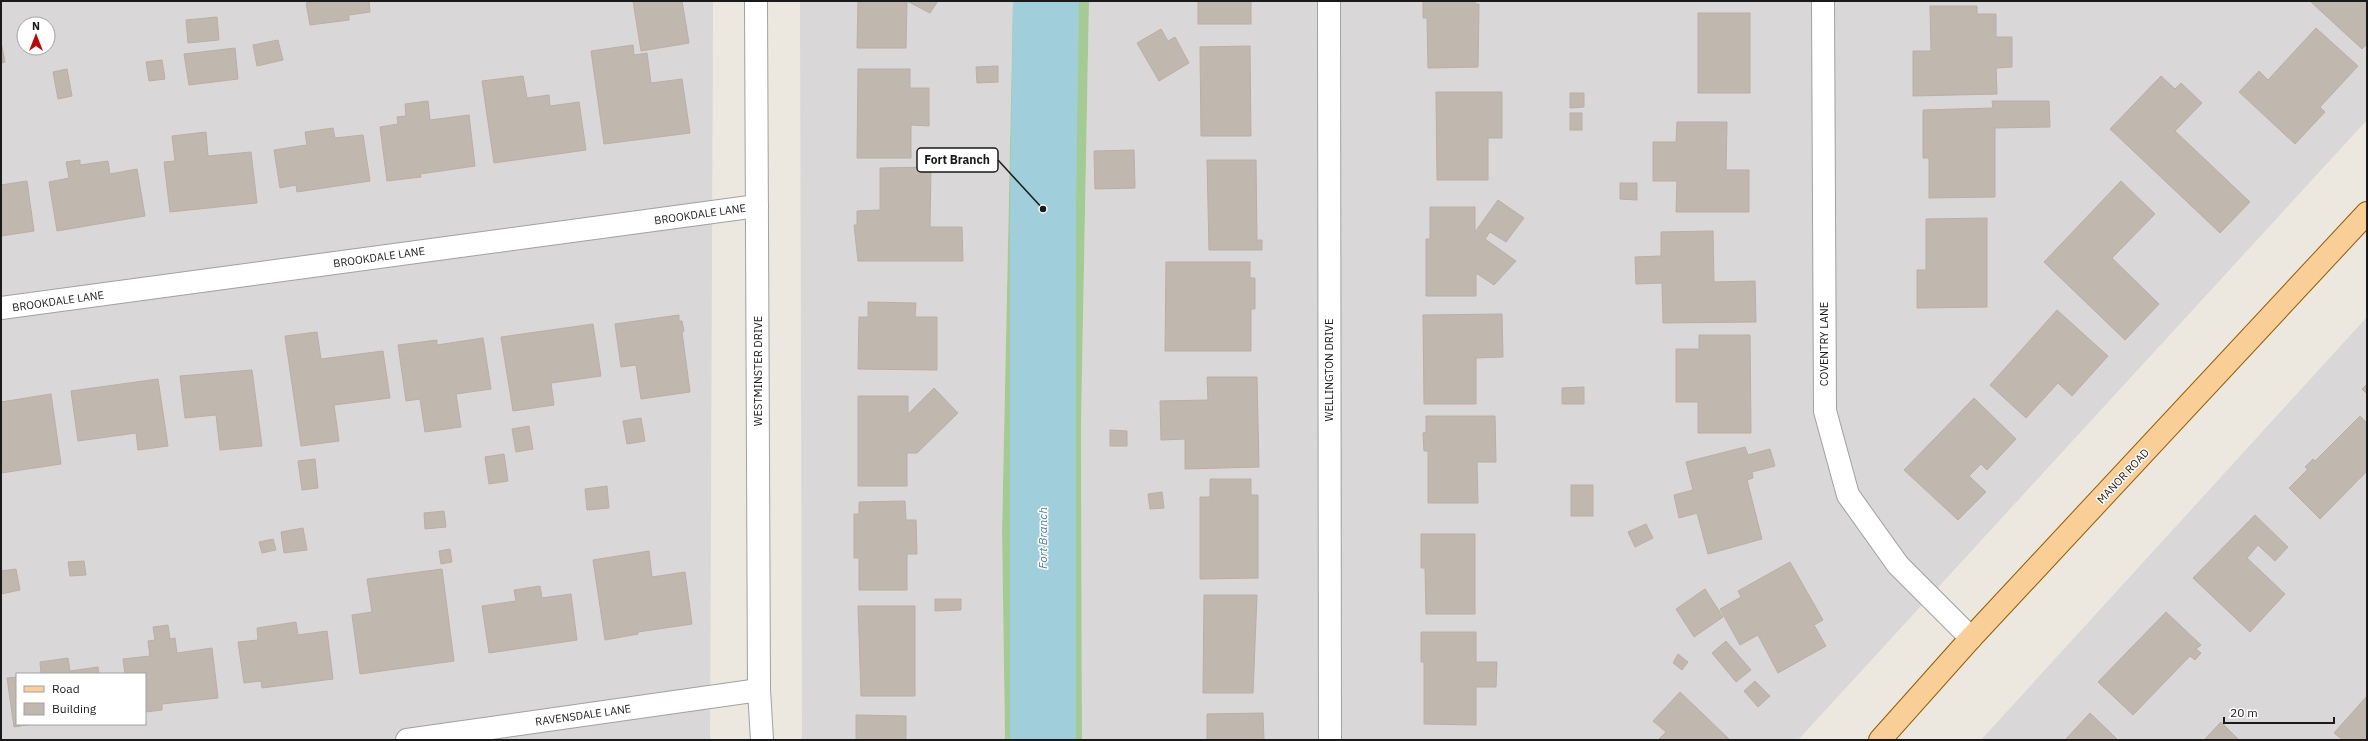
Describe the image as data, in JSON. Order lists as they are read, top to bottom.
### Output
{
  "streets": {
    "main road": ["MANOR ROAD"],
    "street": [
      "BROOKDALE LANE",
      "COVENTRY LANE",
      "WELLINGTON DRIVE",
      "WESTMINSTER DRIVE",
      "RAVENSDALE LANE"
    ]
  },
  "crossings": [
    ["BROOKDALE LANE", "WESTMINSTER DRIVE"],
    ["COVENTRY LANE", "MANOR ROAD"],
    ["WESTMINSTER DRIVE", "RAVENSDALE LANE"]
  ],
  "water": ["Fort Branch"],
  "places": ["Fort Branch"],
  "legend": ["Road", "Building"],
  "scale_bar": "20 m",
  "north": "top"
}
